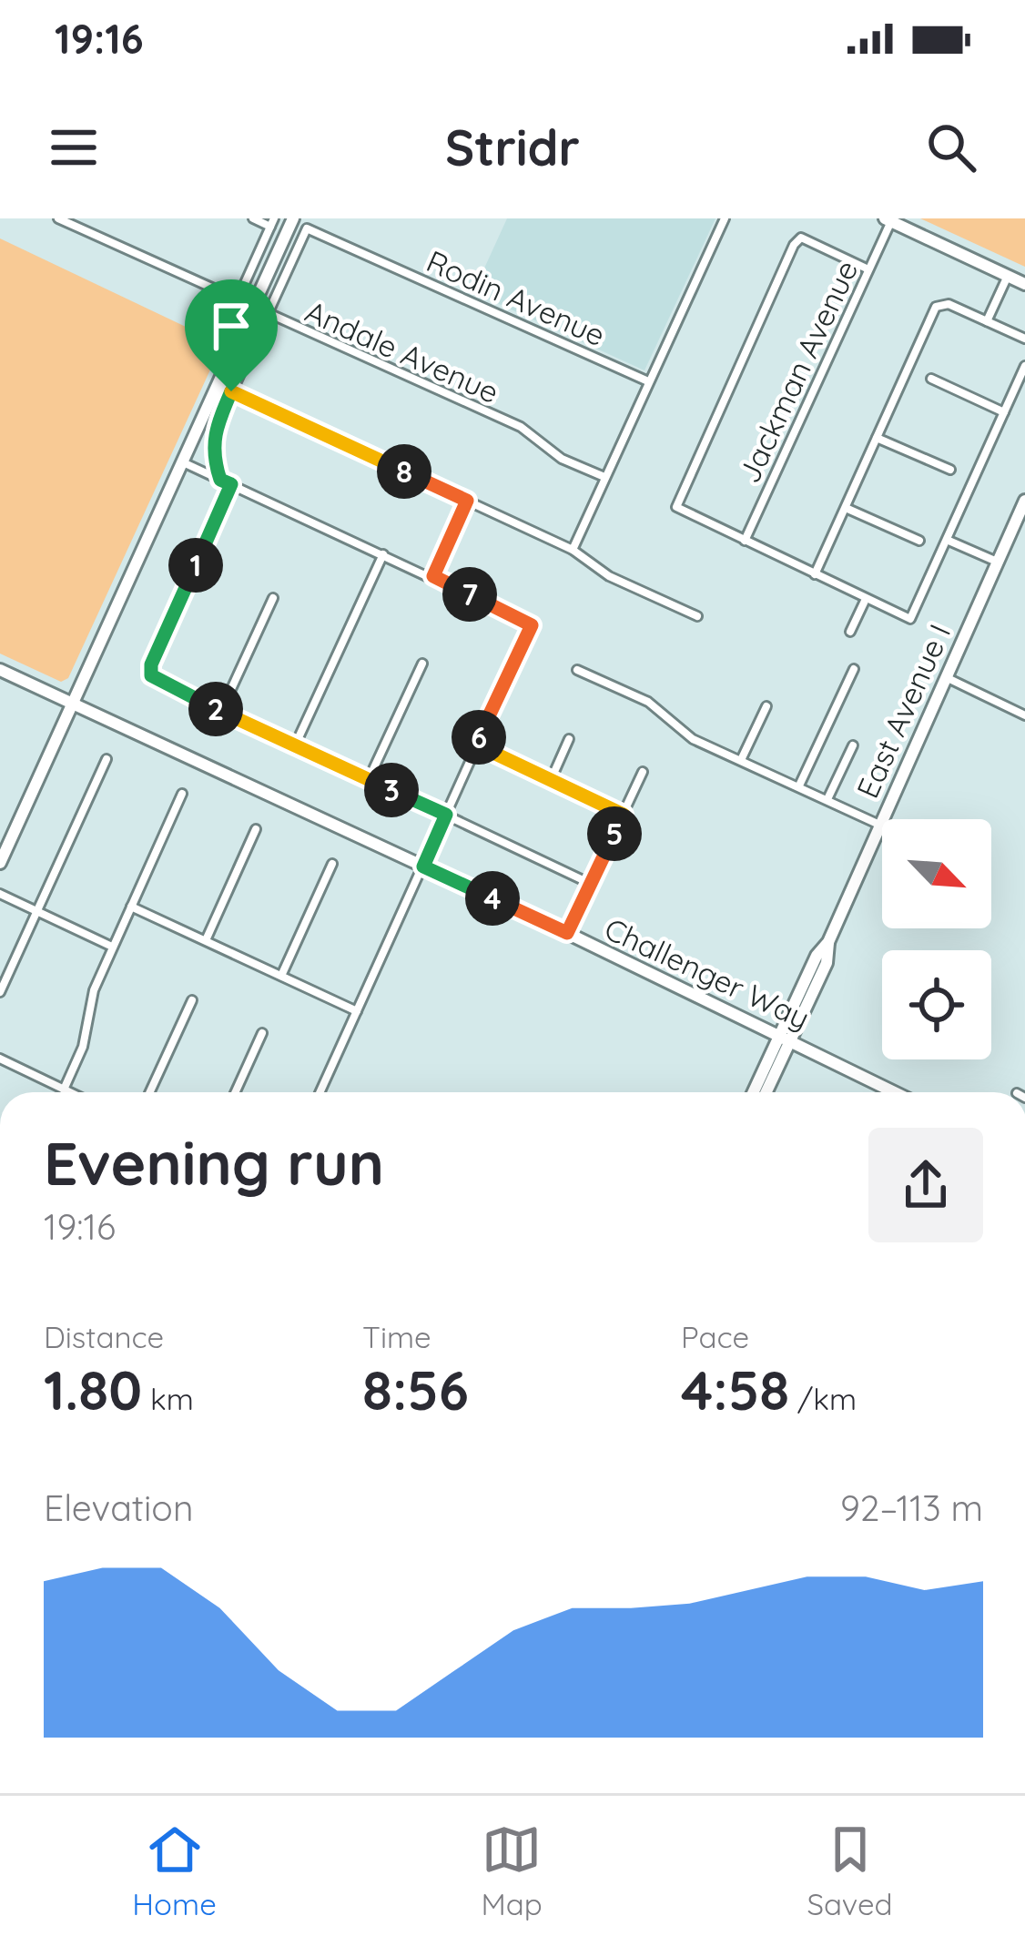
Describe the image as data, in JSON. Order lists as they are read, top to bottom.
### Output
{
  "streets": {
    "main road": ["East Avenue I", "Challenger Way"],
    "street": ["Rodin Avenue", "Andale Avenue", "Jackman Avenue"]
  },
  "crossings": [
    ["Rodin Avenue", "Andale Avenue"],
    ["East Avenue I", "Challenger Way"]
  ],
  "north": "bottom right",
  "page": {
    "status": "19:16",
    "header": "Stridr",
    "pins": [
      "8",
      "1",
      "7",
      "2",
      "6",
      "3",
      "5",
      "4"
    ],
    "heading": ["Evening run", "19:16"],
    "stats": [
      ["Distance", "1.80 km"],
      ["Time", "8:56"],
      ["Pace", "4:58 /km"]
    ],
    "chart": ["Elevation", "92–113 m"],
    "tabs": ["Home", "Map", "Saved"]
  }
}
